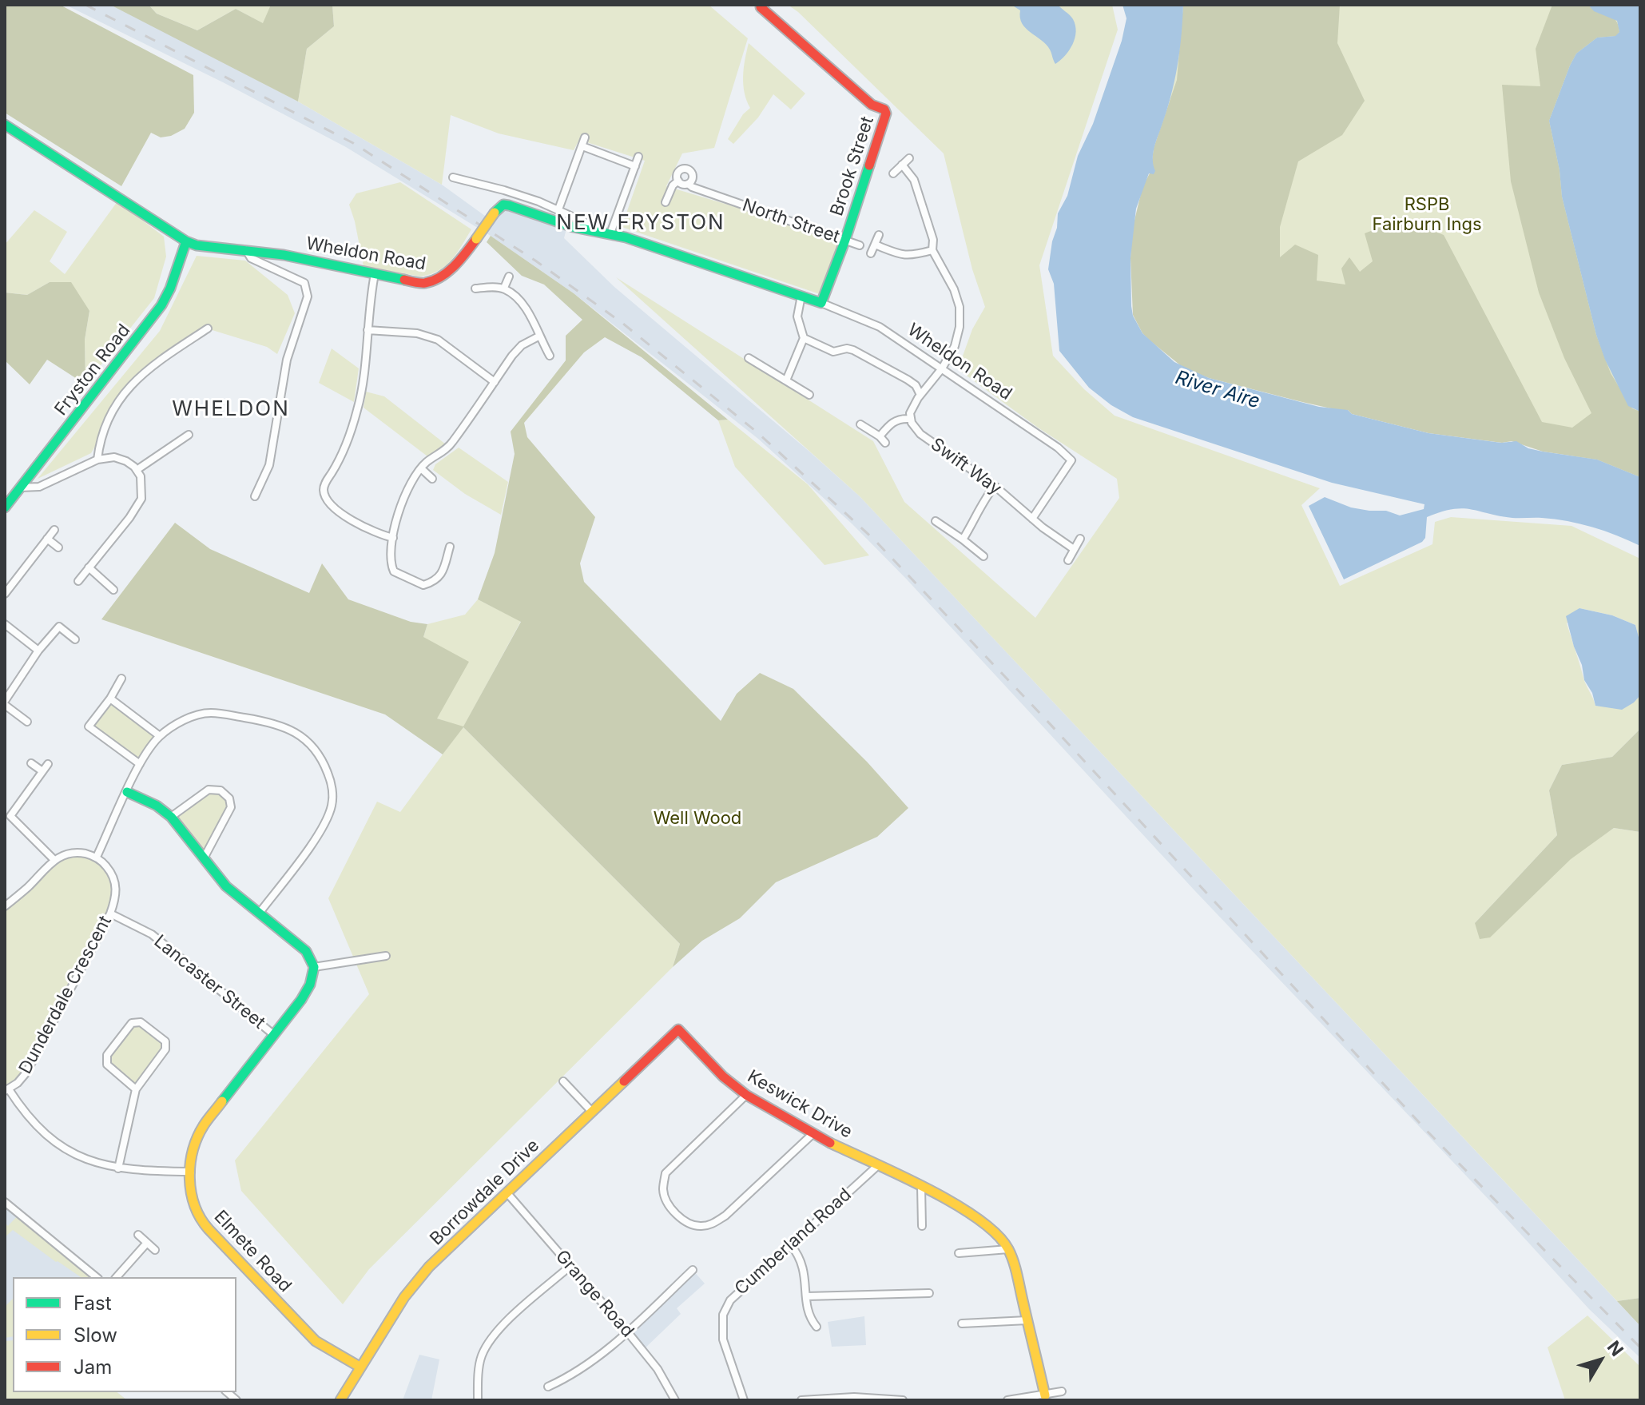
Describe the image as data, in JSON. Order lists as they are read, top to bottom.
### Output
{
  "streets": {
    "street": [
      "Brook Street",
      "North Street",
      "Wheldon Road",
      "Fryston Road",
      "Swift Way",
      "Lancaster Street",
      "Dunderdale Crescent",
      "Keswick Drive",
      "Borrowdale Drive",
      "Cumberland Road",
      "Elmete Road",
      "Grange Road"
    ]
  },
  "crossings": [
    ["Brook Street", "North Street"],
    ["Wheldon Road", "Fryston Road"],
    ["Wheldon Road", "Swift Way"],
    ["Lancaster Street", "Dunderdale Crescent"],
    ["Lancaster Street", "Elmete Road"],
    ["Keswick Drive", "Borrowdale Drive"],
    ["Keswick Drive", "Cumberland Road"],
    ["Borrowdale Drive", "Elmete Road"],
    ["Borrowdale Drive", "Grange Road"]
  ],
  "districts": ["NEW FRYSTON", "WHELDON"],
  "water": ["River Aire"],
  "parks": ["RSPB Fairburn Ings", "Well Wood"],
  "legend": ["Fast", "Slow", "Jam"],
  "north": "top right"
}
